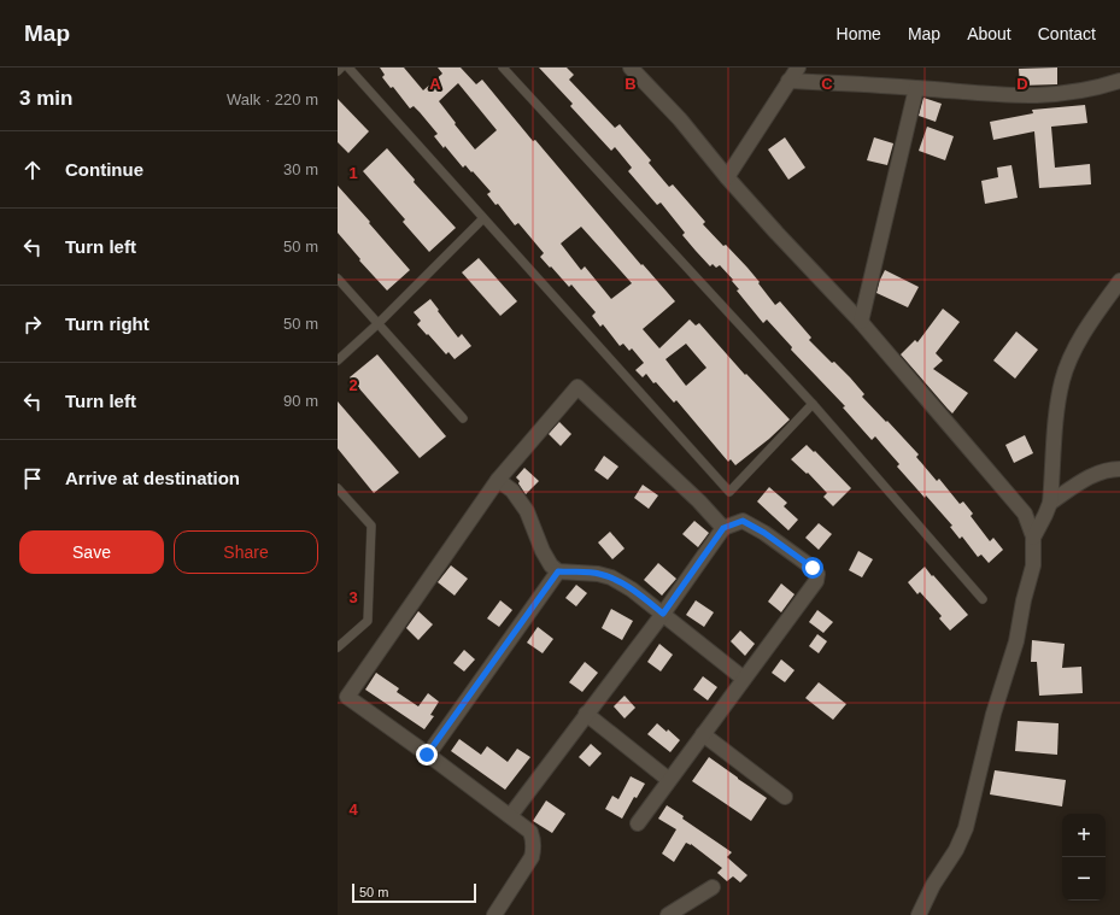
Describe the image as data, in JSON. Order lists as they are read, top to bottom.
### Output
{
  "scale_bar": "50 m",
  "page": {
    "header": "Map",
    "nav": [
      "Home",
      "Map",
      "About",
      "Contact"
    ],
    "heading": ["3 min", "Walk · 220 m"],
    "list": [
      ["Continue", "30 m"],
      ["Turn left", "50 m"],
      ["Turn right", "50 m"],
      ["Turn left", "90 m"],
      "Arrive at destination"
    ],
    "buttons": ["Save", "Share"],
    "map_buttons": ["+", "−"],
    "scale": "50 m"
  },
  "grid": {
    "columns": [
      "A",
      "B",
      "C",
      "D"
    ],
    "rows": [
      "1",
      "2",
      "3",
      "4"
    ]
  }
}
